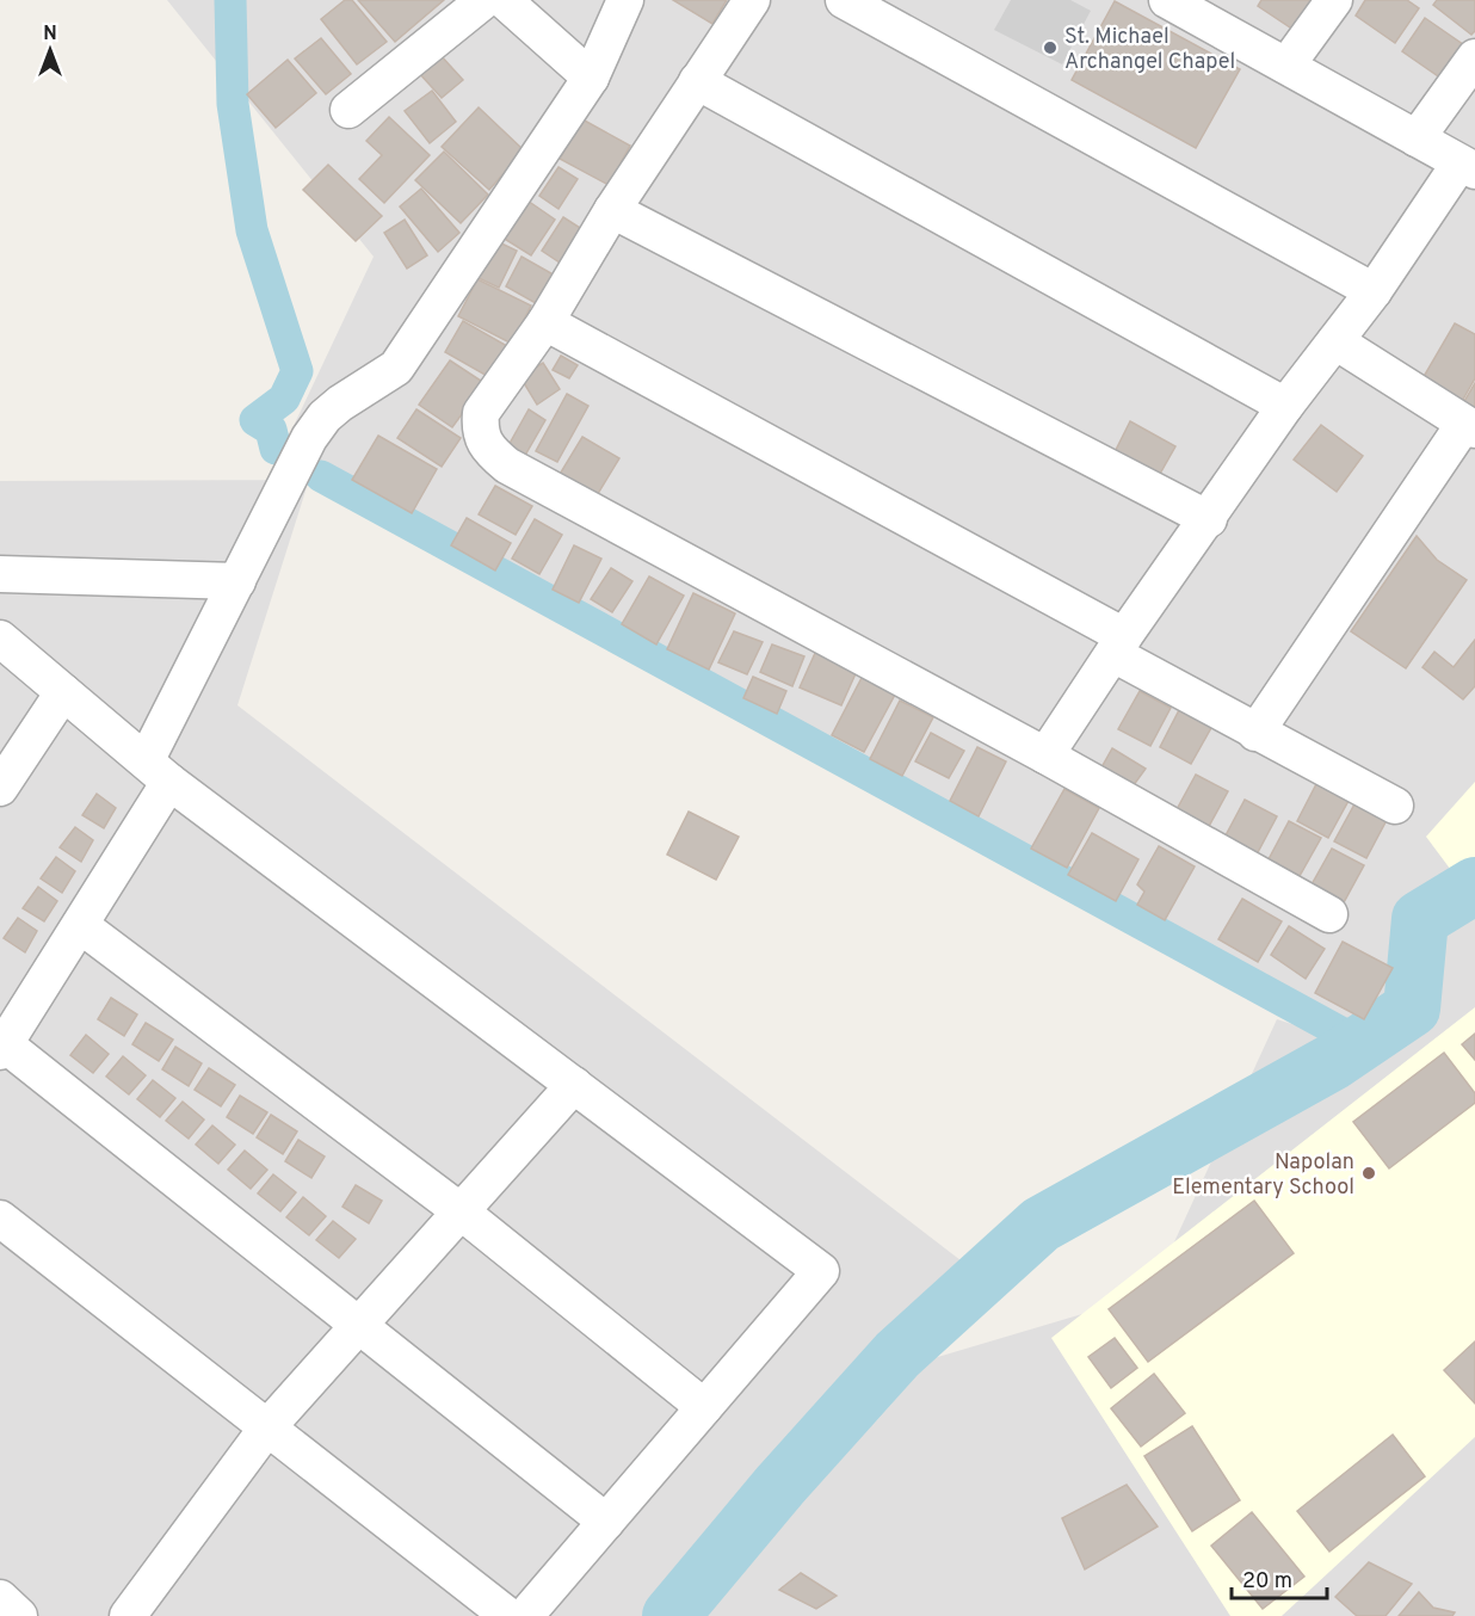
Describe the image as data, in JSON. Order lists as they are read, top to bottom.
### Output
{
  "places": ["St. Michael Archangel Chapel", "Napolan Elementary School"],
  "scale_bar": "20 m",
  "north": "top"
}
